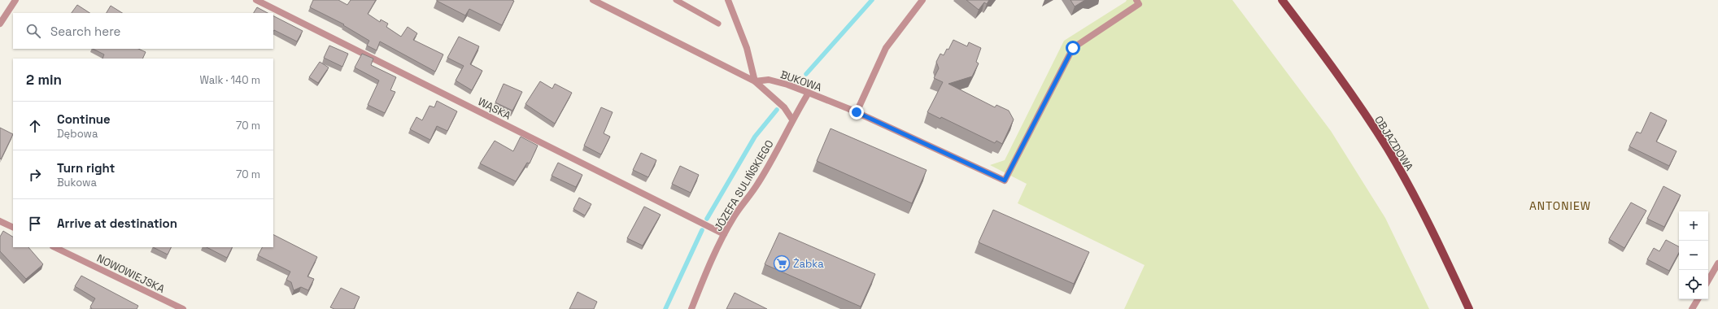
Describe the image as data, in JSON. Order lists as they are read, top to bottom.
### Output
{
  "streets": {
    "main road": ["OBJAZDOWA"],
    "street": [
      "BUKOWA",
      "WĄSKA",
      "JÓZEFA SULIŃSKIEGO",
      "NOWOWIEJSKA"
    ]
  },
  "crossings": [
    ["BUKOWA", "JÓZEFA SULIŃSKIEGO"],
    ["WĄSKA", "JÓZEFA SULIŃSKIEGO"]
  ],
  "districts": ["ANTONIEW"],
  "places": {
    "supermarket": ["Żabka"]
  },
  "page": {
    "search": "Search here",
    "heading": ["2 min", "Walk · 140 m"],
    "list": [
      ["Continue", "Dębowa", "70 m"],
      ["Turn right", "Bukowa", "70 m"],
      "Arrive at destination"
    ],
    "map_buttons": ["+", "−"]
  }
}
